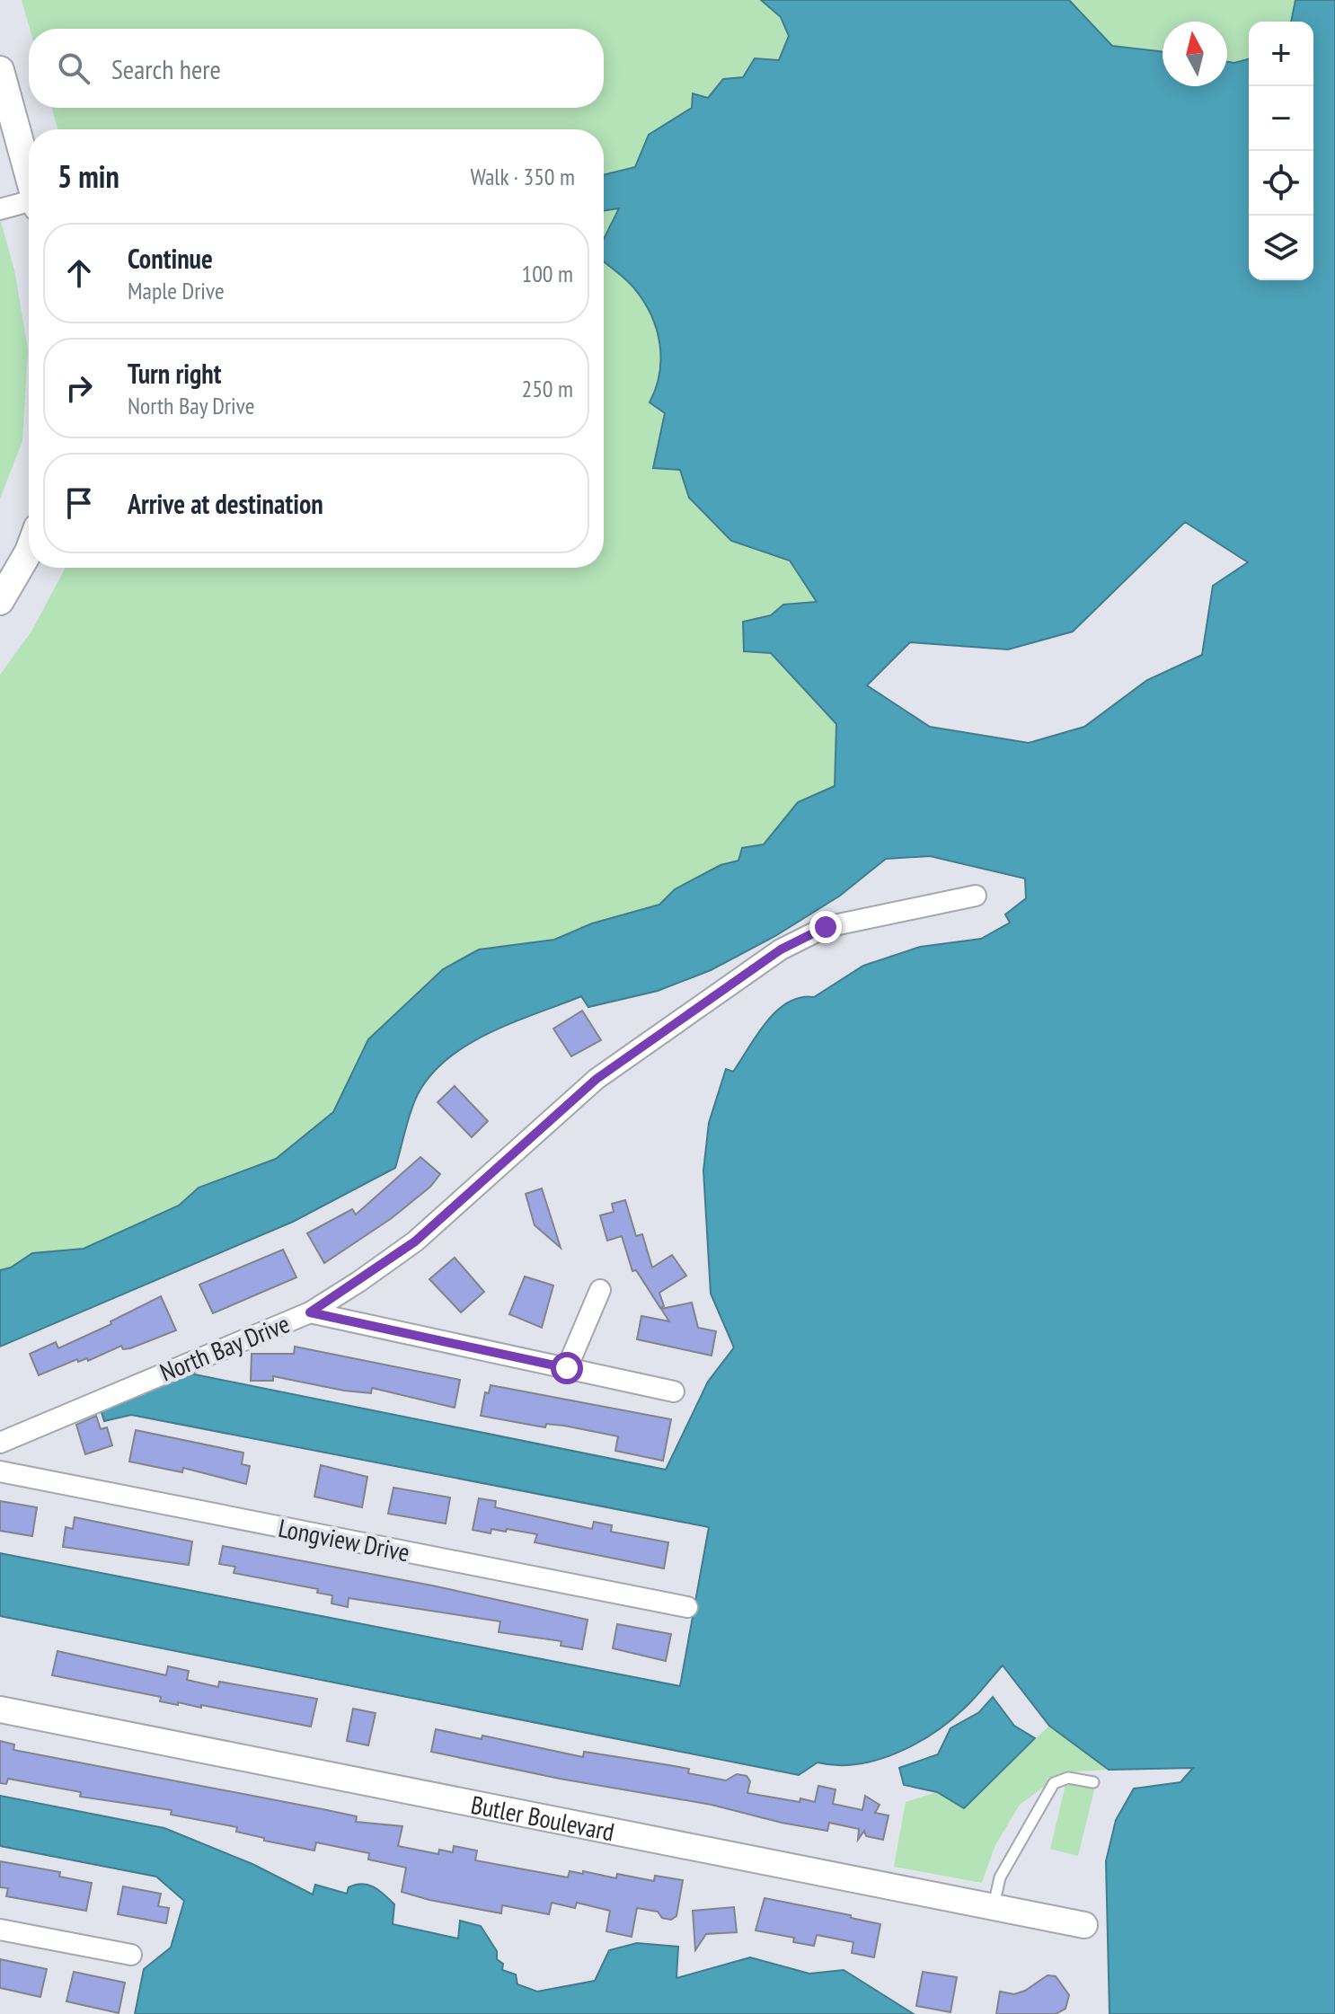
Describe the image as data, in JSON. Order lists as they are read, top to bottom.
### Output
{
  "streets": {
    "street": ["North Bay Drive", "Longview Drive", "Butler Boulevard"]
  },
  "north": "top",
  "page": {
    "map_buttons": ["+", "−"],
    "search": "Search here",
    "heading": ["5 min", "Walk · 350 m"],
    "list": [
      ["Continue", "Maple Drive", "100 m"],
      ["Turn right", "North Bay Drive", "250 m"],
      "Arrive at destination"
    ]
  }
}
